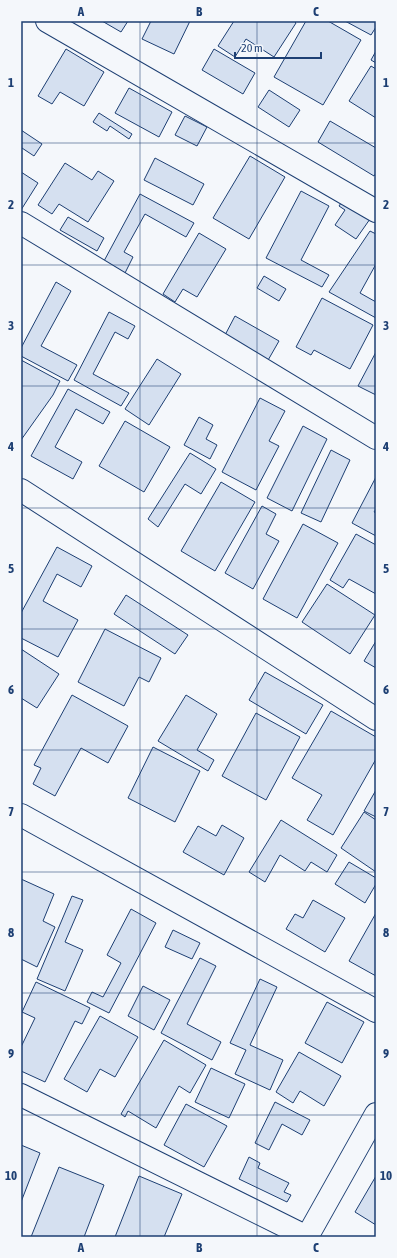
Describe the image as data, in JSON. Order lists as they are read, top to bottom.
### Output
{
  "scale_bar": "20 m",
  "grid": {
    "columns": ["A", "B", "C"],
    "rows": [
      "1",
      "2",
      "3",
      "4",
      "5",
      "6",
      "7",
      "8",
      "9",
      "10"
    ]
  }
}
